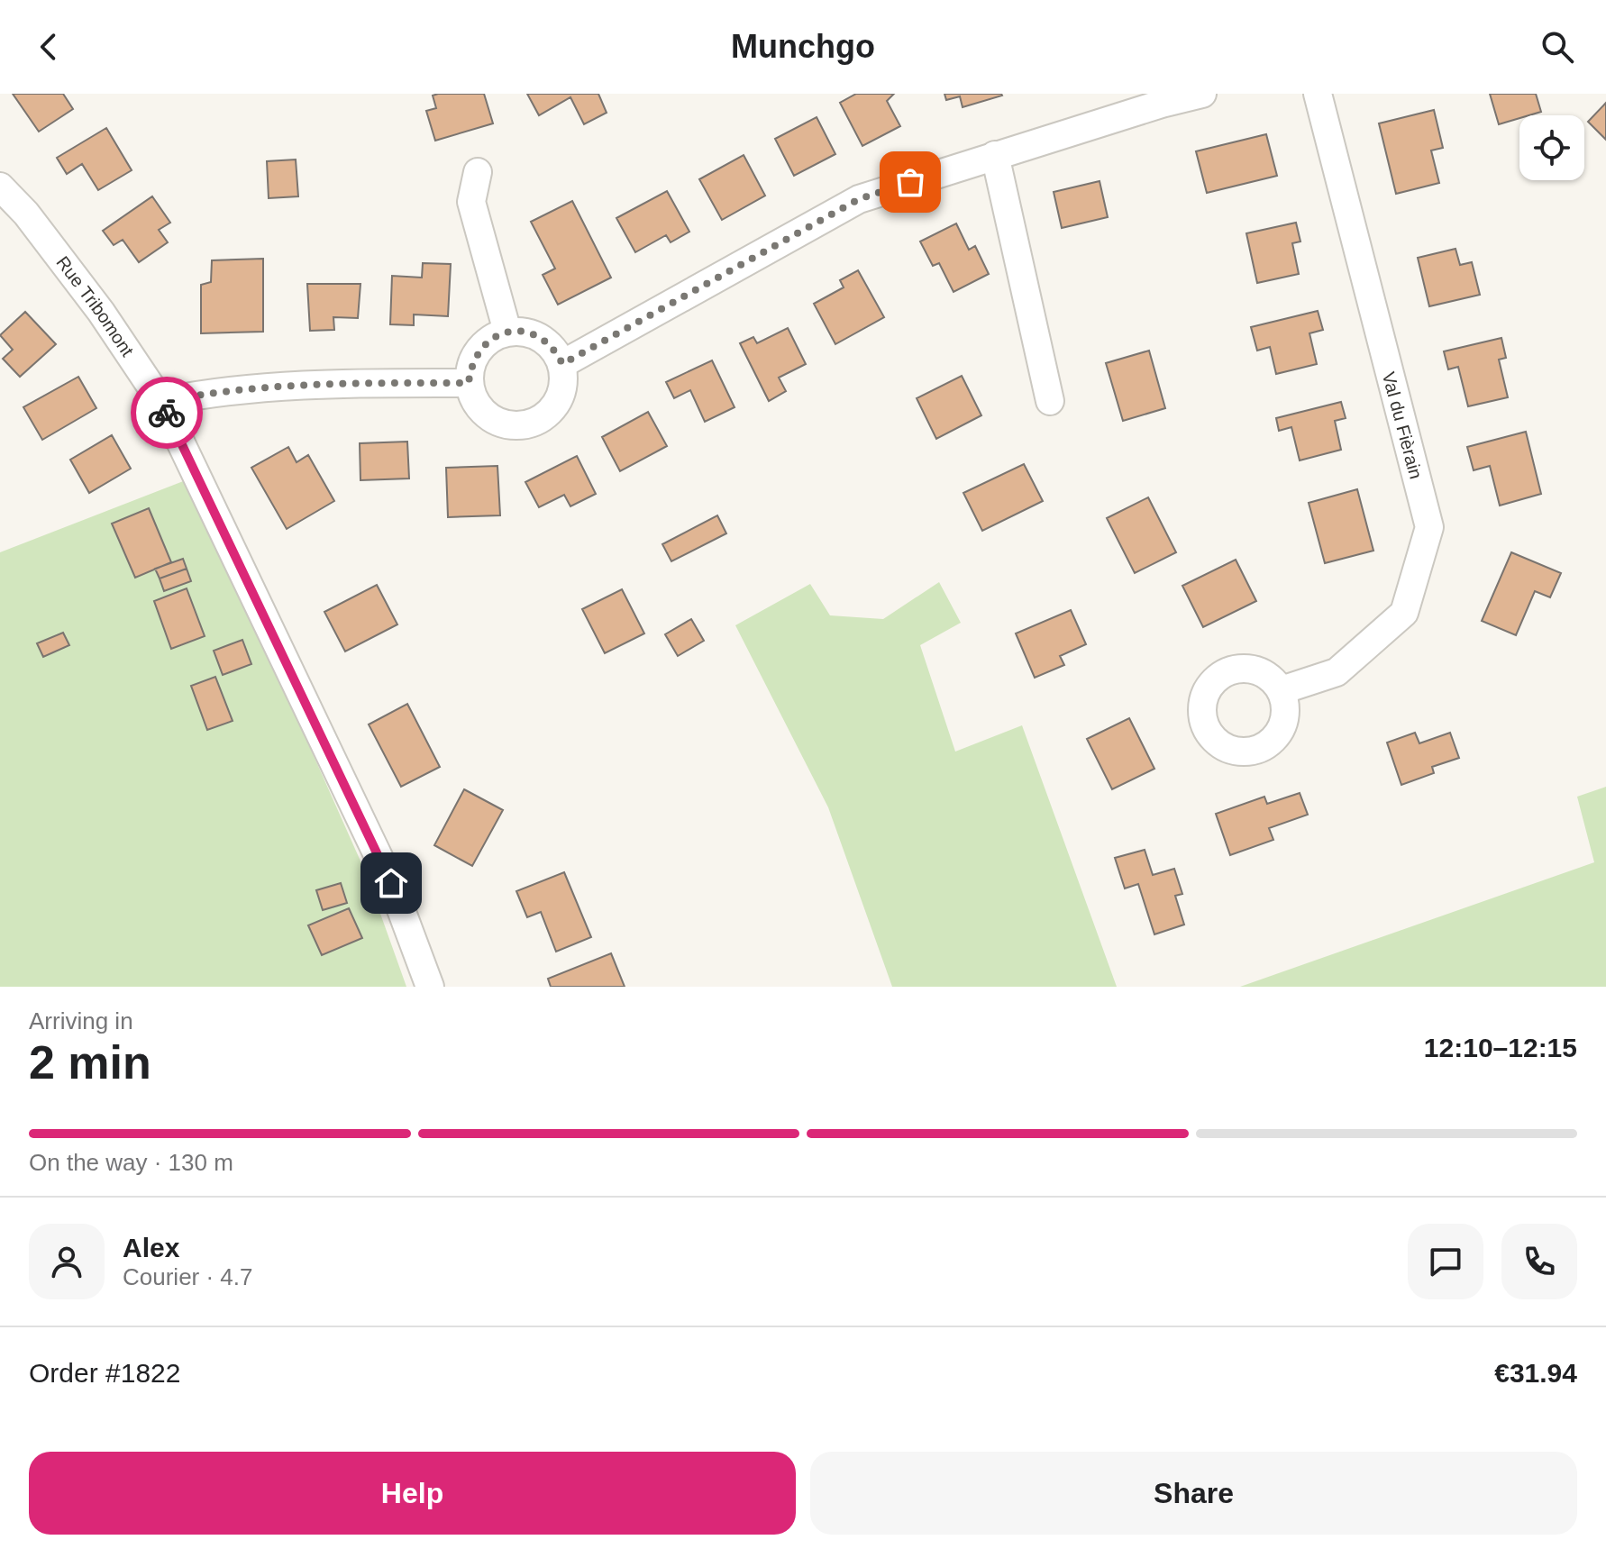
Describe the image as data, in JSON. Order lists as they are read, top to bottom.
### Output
{
  "streets": {
    "street": ["Rue Tribomont", "Val du Fièrain"]
  },
  "page": {
    "header": "Munchgo",
    "heading": ["2 min", "Arriving in", "12:10–12:15"],
    "panel": [
      "Alex",
      "Courier · 4.7",
      "Order #1822",
      "€31.94"
    ],
    "bar": "On the way · 130 m",
    "buttons": ["Help", "Share"]
  }
}
